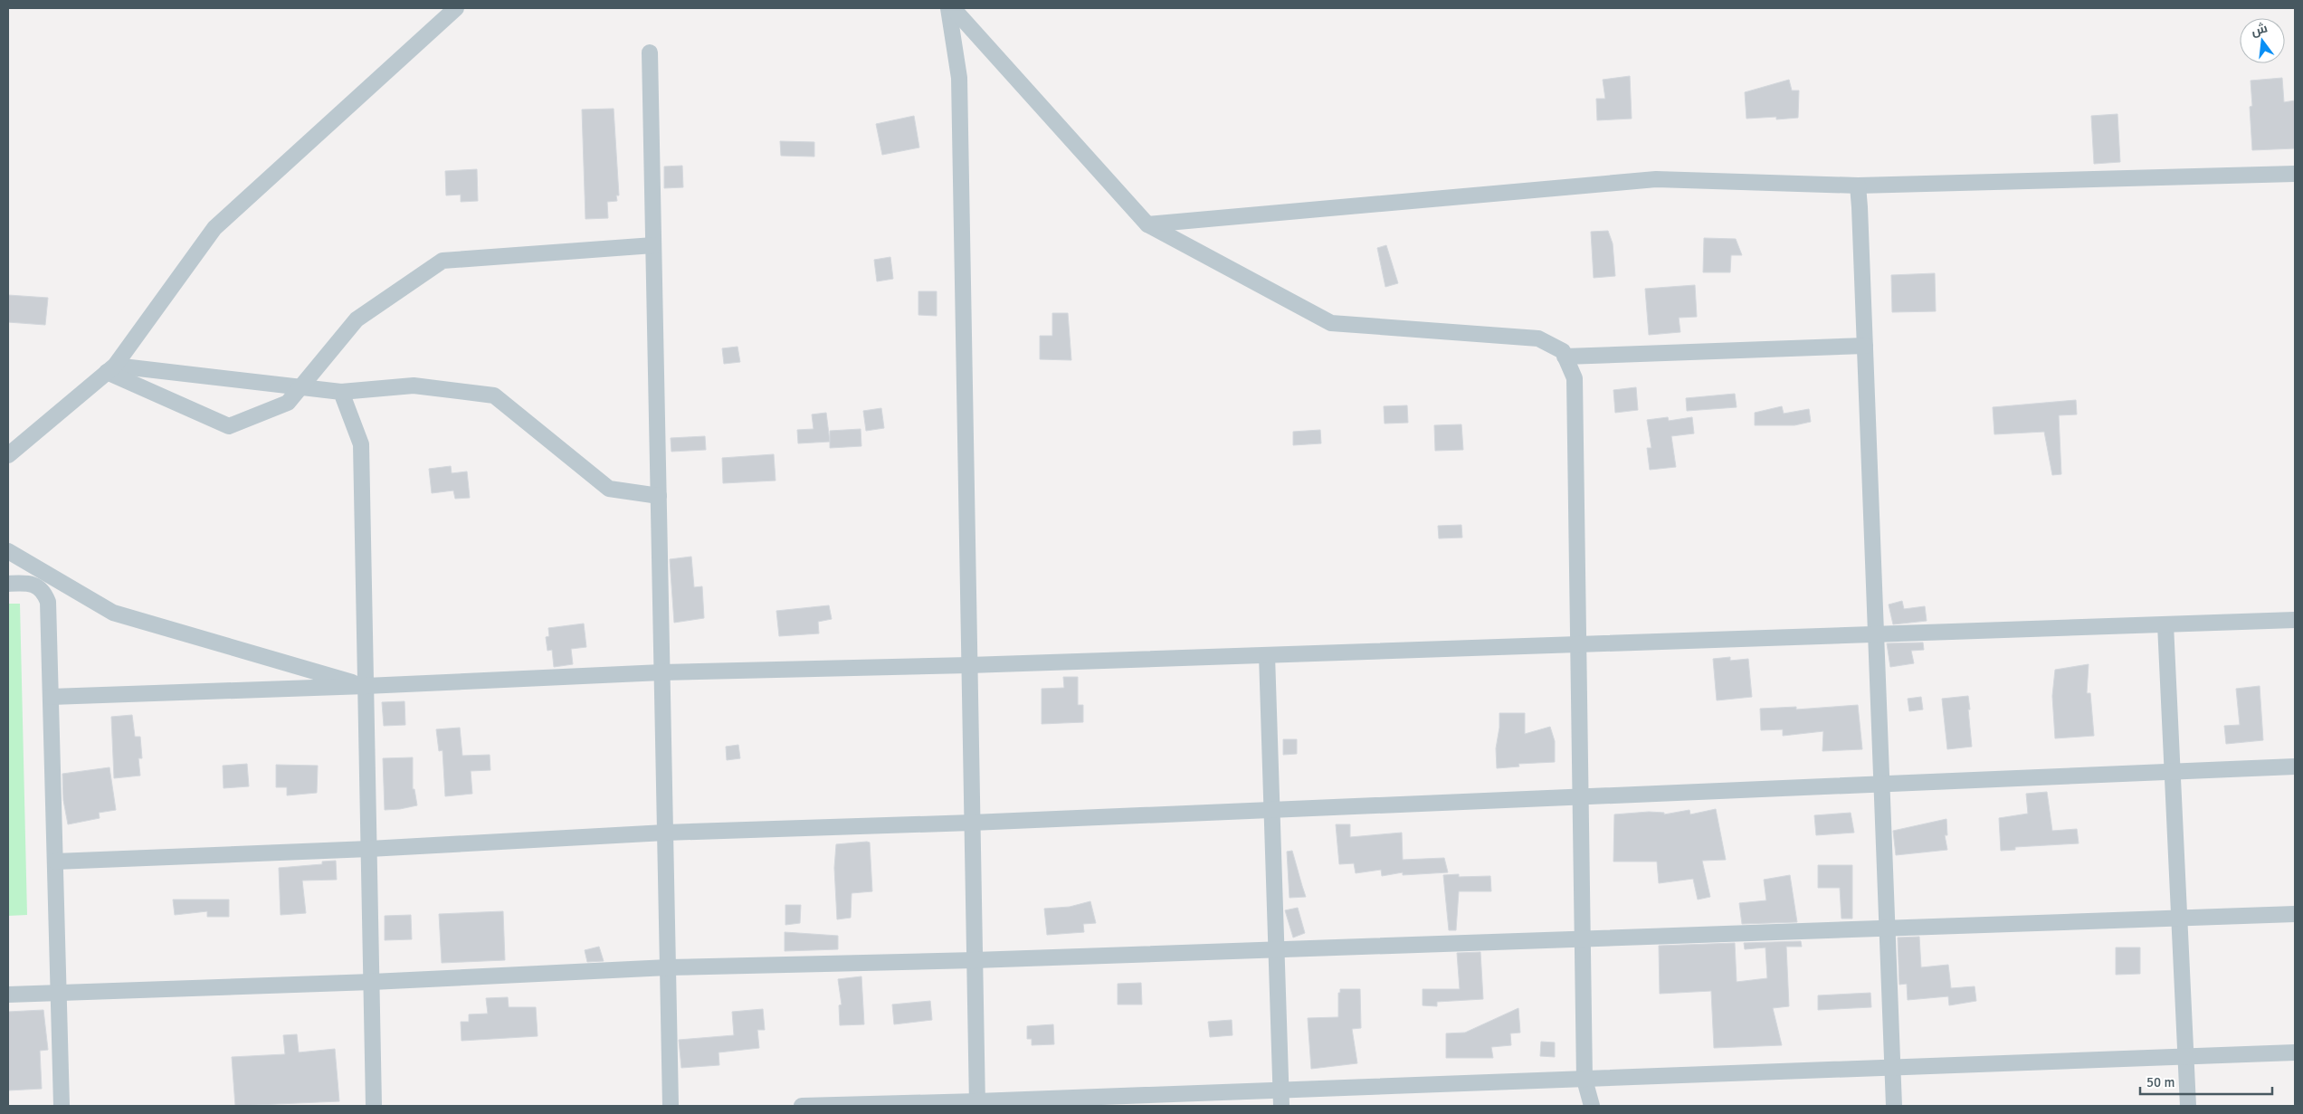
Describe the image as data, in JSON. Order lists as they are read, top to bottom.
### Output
{
  "scale_bar": "50 m",
  "north": "top"
}
